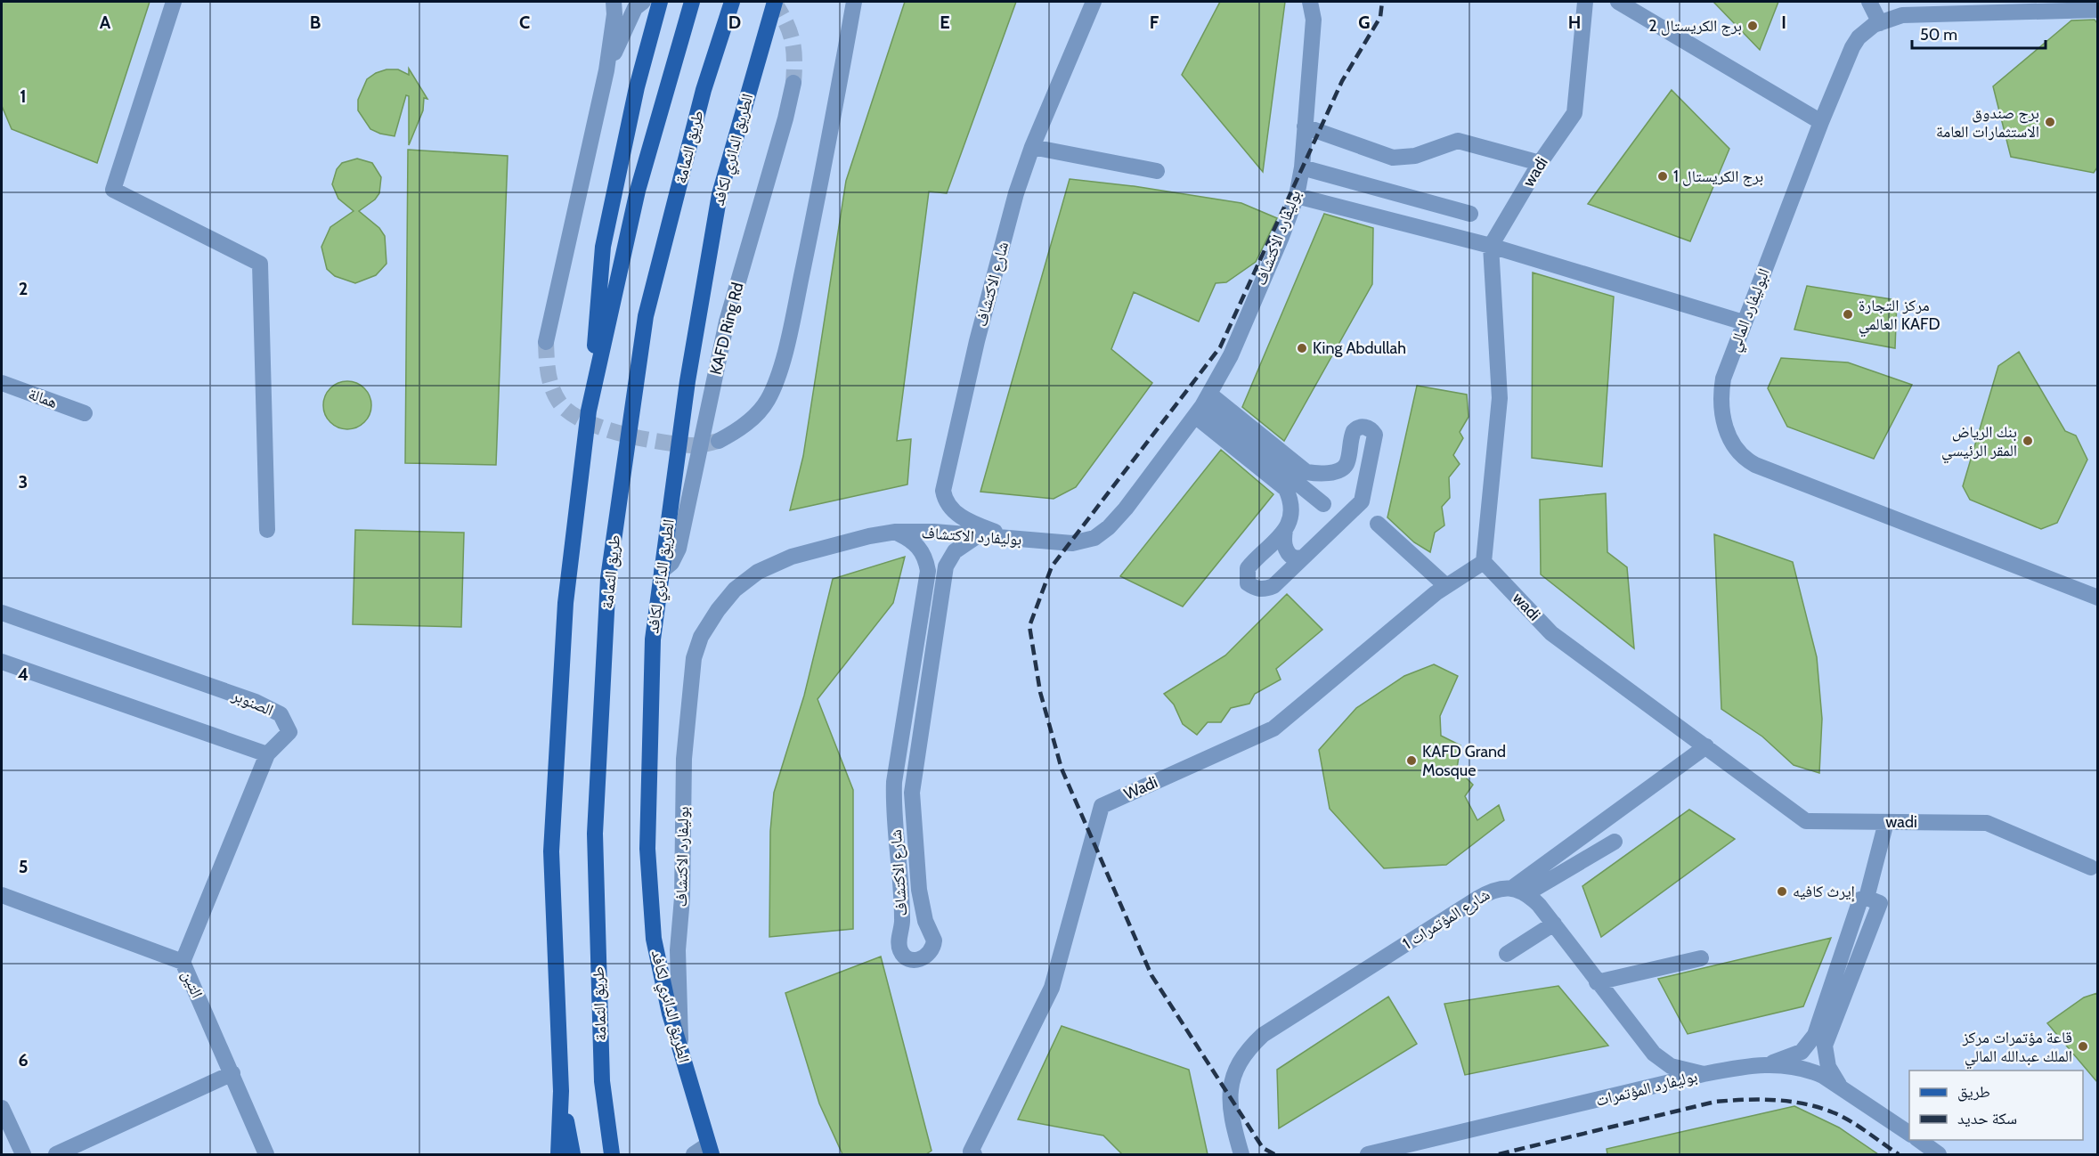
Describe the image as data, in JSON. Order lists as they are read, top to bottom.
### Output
{
  "streets": {
    "main road": ["طريق الثمامة", "الطريق الدائري لكافد"],
    "street": [
      "wadi",
      "بوليفارد الاكتشاف",
      "شارع الاكتشاف",
      "البوليفارد المالي",
      "KAFD Ring Rd",
      "همالة",
      "الصنوبر",
      "Wadi",
      "شارع المؤتمرات 1",
      "التين",
      "بوليفارد المؤتمرات"
    ]
  },
  "crossings": [
    ["الطريق الدائري لكافد", "بوليفارد الاكتشاف"],
    ["الطريق الدائري لكافد", "KAFD Ring Rd"],
    ["wadi", "Wadi"],
    ["بوليفارد الاكتشاف", "شارع الاكتشاف"]
  ],
  "places": [
    "برج الكريستال 2",
    "برج صندوق الاستثمارات العامة",
    "برج الكريستال 1",
    "مركز التجارة العالمي KAFD",
    "King Abdullah",
    "بنك الرياض المقر الرئيسي",
    "KAFD Grand Mosque",
    "إيرث كافيه",
    "قاعة مؤتمرات مركز الملك عبدالله المالي"
  ],
  "legend": ["طريق", "سكة حديد"],
  "scale_bar": "50 m",
  "grid": {
    "columns": [
      "A",
      "B",
      "C",
      "D",
      "E",
      "F",
      "G",
      "H",
      "I"
    ],
    "rows": [
      "1",
      "2",
      "3",
      "4",
      "5",
      "6"
    ]
  }
}
